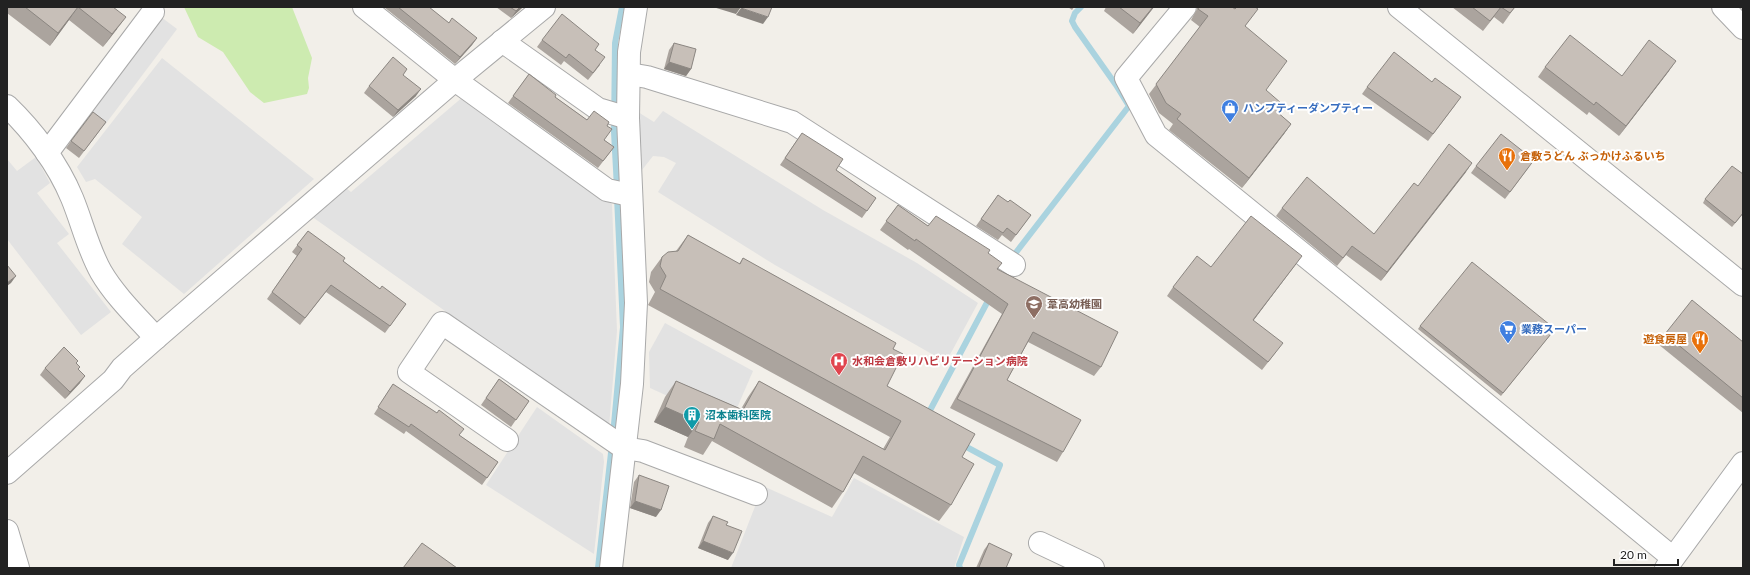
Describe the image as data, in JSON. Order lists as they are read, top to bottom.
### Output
{
  "places": {
    "shop": ["ハンプティーダンプティー"],
    "restaurant": ["倉敷うどん ぶっかけふるいち", "遊食房屋"],
    "school or university": ["葦高幼稚園"],
    "supermarket": ["業務スーパー"],
    "hospital": ["水和会倉敷リハビリテーション病院"],
    "building": ["沼本歯科医院"]
  },
  "scale_bar": "20 m"
}
